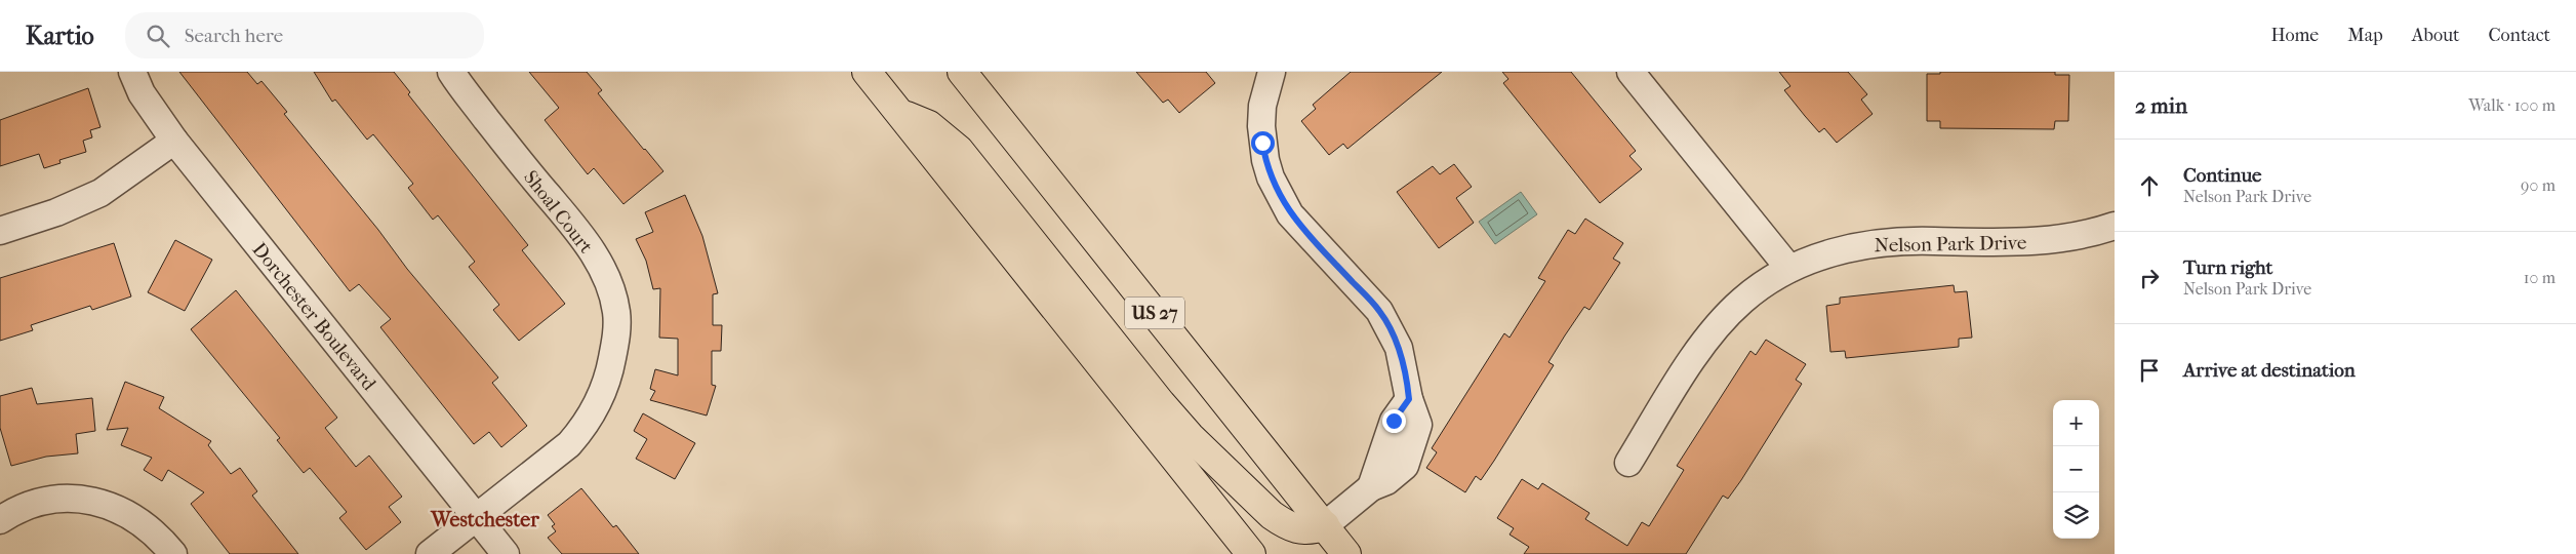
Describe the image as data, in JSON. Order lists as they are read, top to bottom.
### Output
{
  "streets": {
    "highway": ["US 27"],
    "street": ["Shoal Court", "Nelson Park Drive", "Dorchester Boulevard"]
  },
  "crossings": [
    ["Shoal Court", "Dorchester Boulevard"]
  ],
  "districts": ["Westchester"],
  "page": {
    "header": "Kartio",
    "search": "Search here",
    "nav": [
      "Home",
      "Map",
      "About",
      "Contact"
    ],
    "heading": ["2 min", "Walk · 100 m"],
    "list": [
      ["Continue", "Nelson Park Drive", "90 m"],
      ["Turn right", "Nelson Park Drive", "10 m"],
      "Arrive at destination"
    ],
    "map_buttons": ["+", "−"]
  }
}
